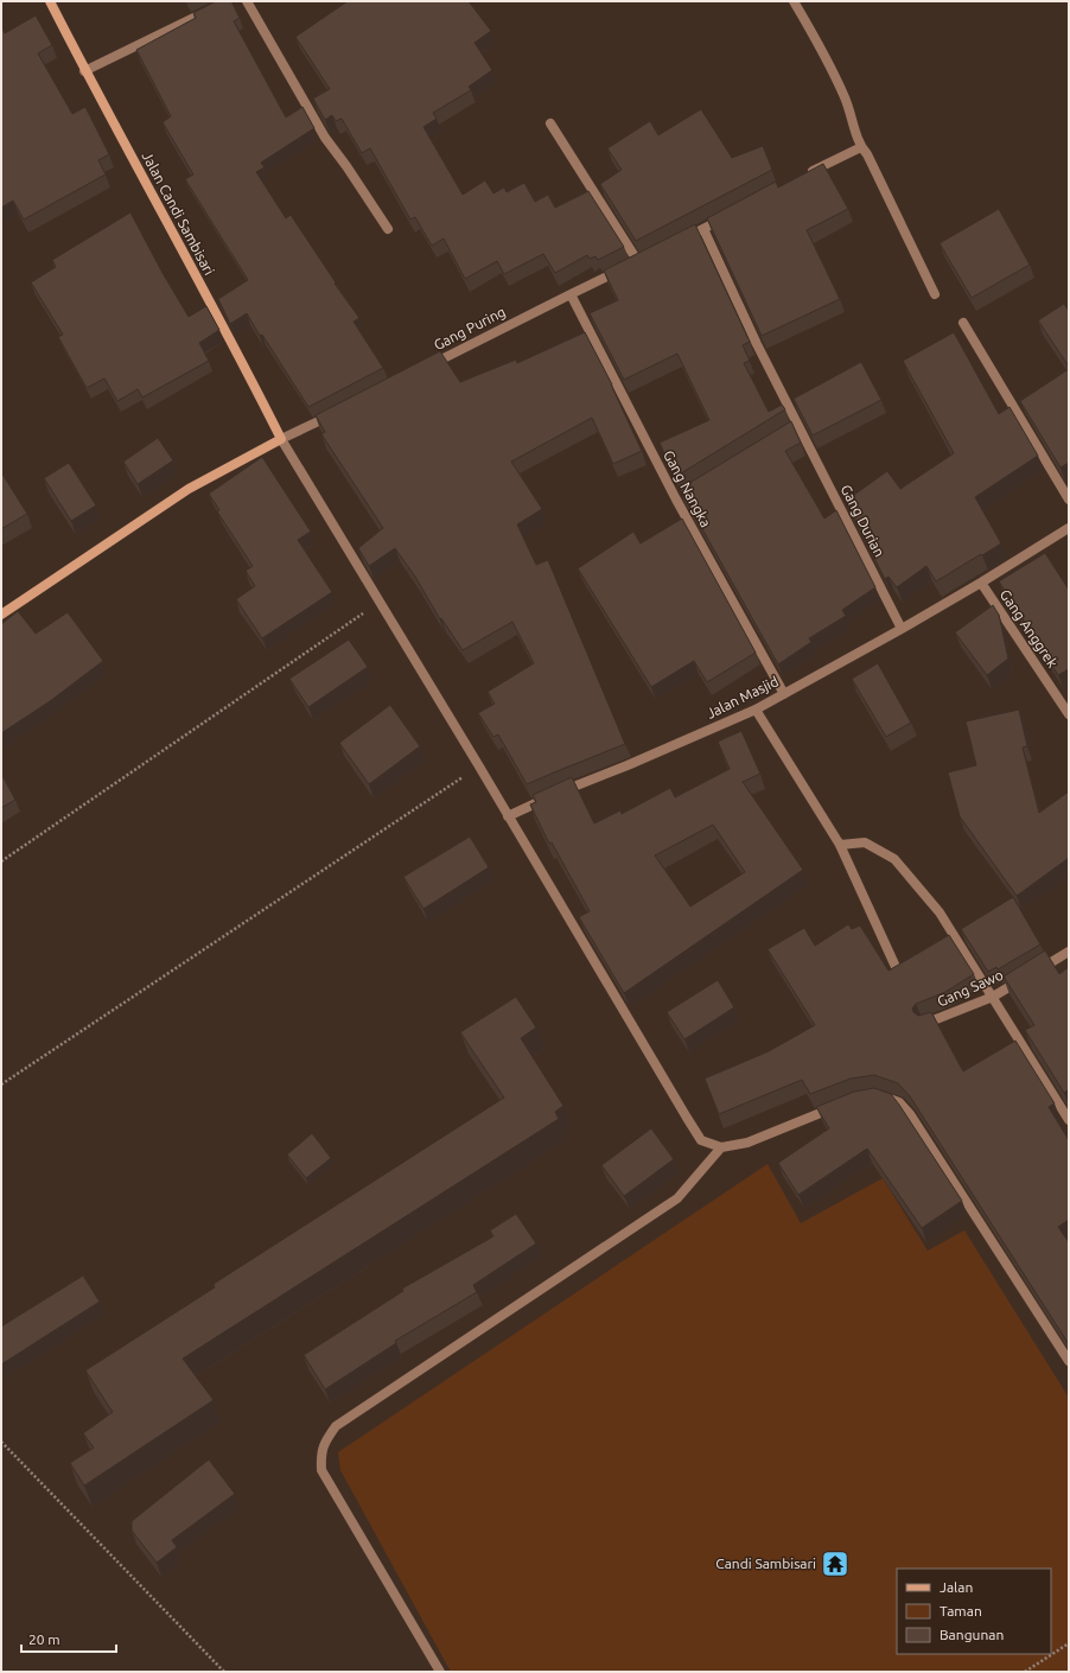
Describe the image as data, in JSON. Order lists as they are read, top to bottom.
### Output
{
  "streets": {
    "street": [
      "Jalan Candi Sambisari",
      "Gang Puring",
      "Gang Nangka",
      "Gang Durian",
      "Gang Anggrek",
      "Jalan Masjid",
      "Gang Sawo"
    ]
  },
  "crossings": [
    ["Gang Puring", "Gang Nangka"],
    ["Gang Nangka", "Jalan Masjid"],
    ["Gang Durian", "Jalan Masjid"],
    ["Gang Anggrek", "Jalan Masjid"]
  ],
  "places": {
    "temple": ["Candi Sambisari"]
  },
  "legend": ["Jalan", "Taman", "Bangunan"],
  "scale_bar": "20 m"
}
